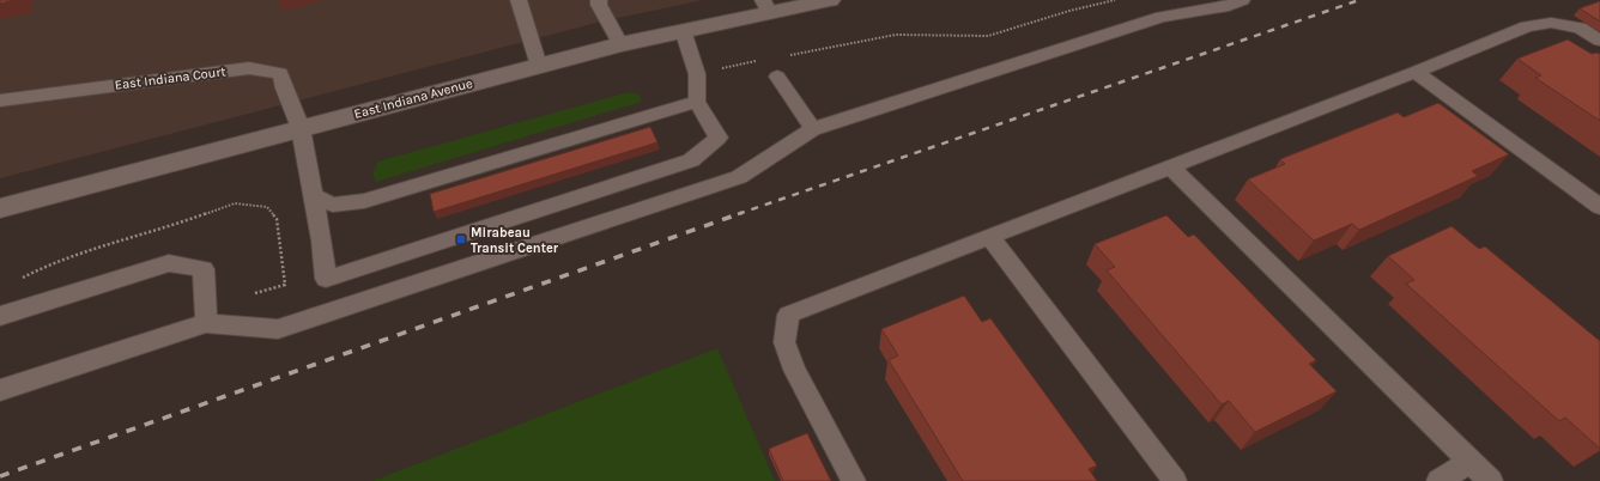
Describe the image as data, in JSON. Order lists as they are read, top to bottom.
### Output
{
  "streets": {
    "main road": ["East Indiana Avenue"],
    "lane": ["East Indiana Court"]
  },
  "crossings": [
    ["East Indiana Court", "East Indiana Avenue"]
  ],
  "places": {
    "transit": ["Mirabeau Transit Center"]
  }
}
